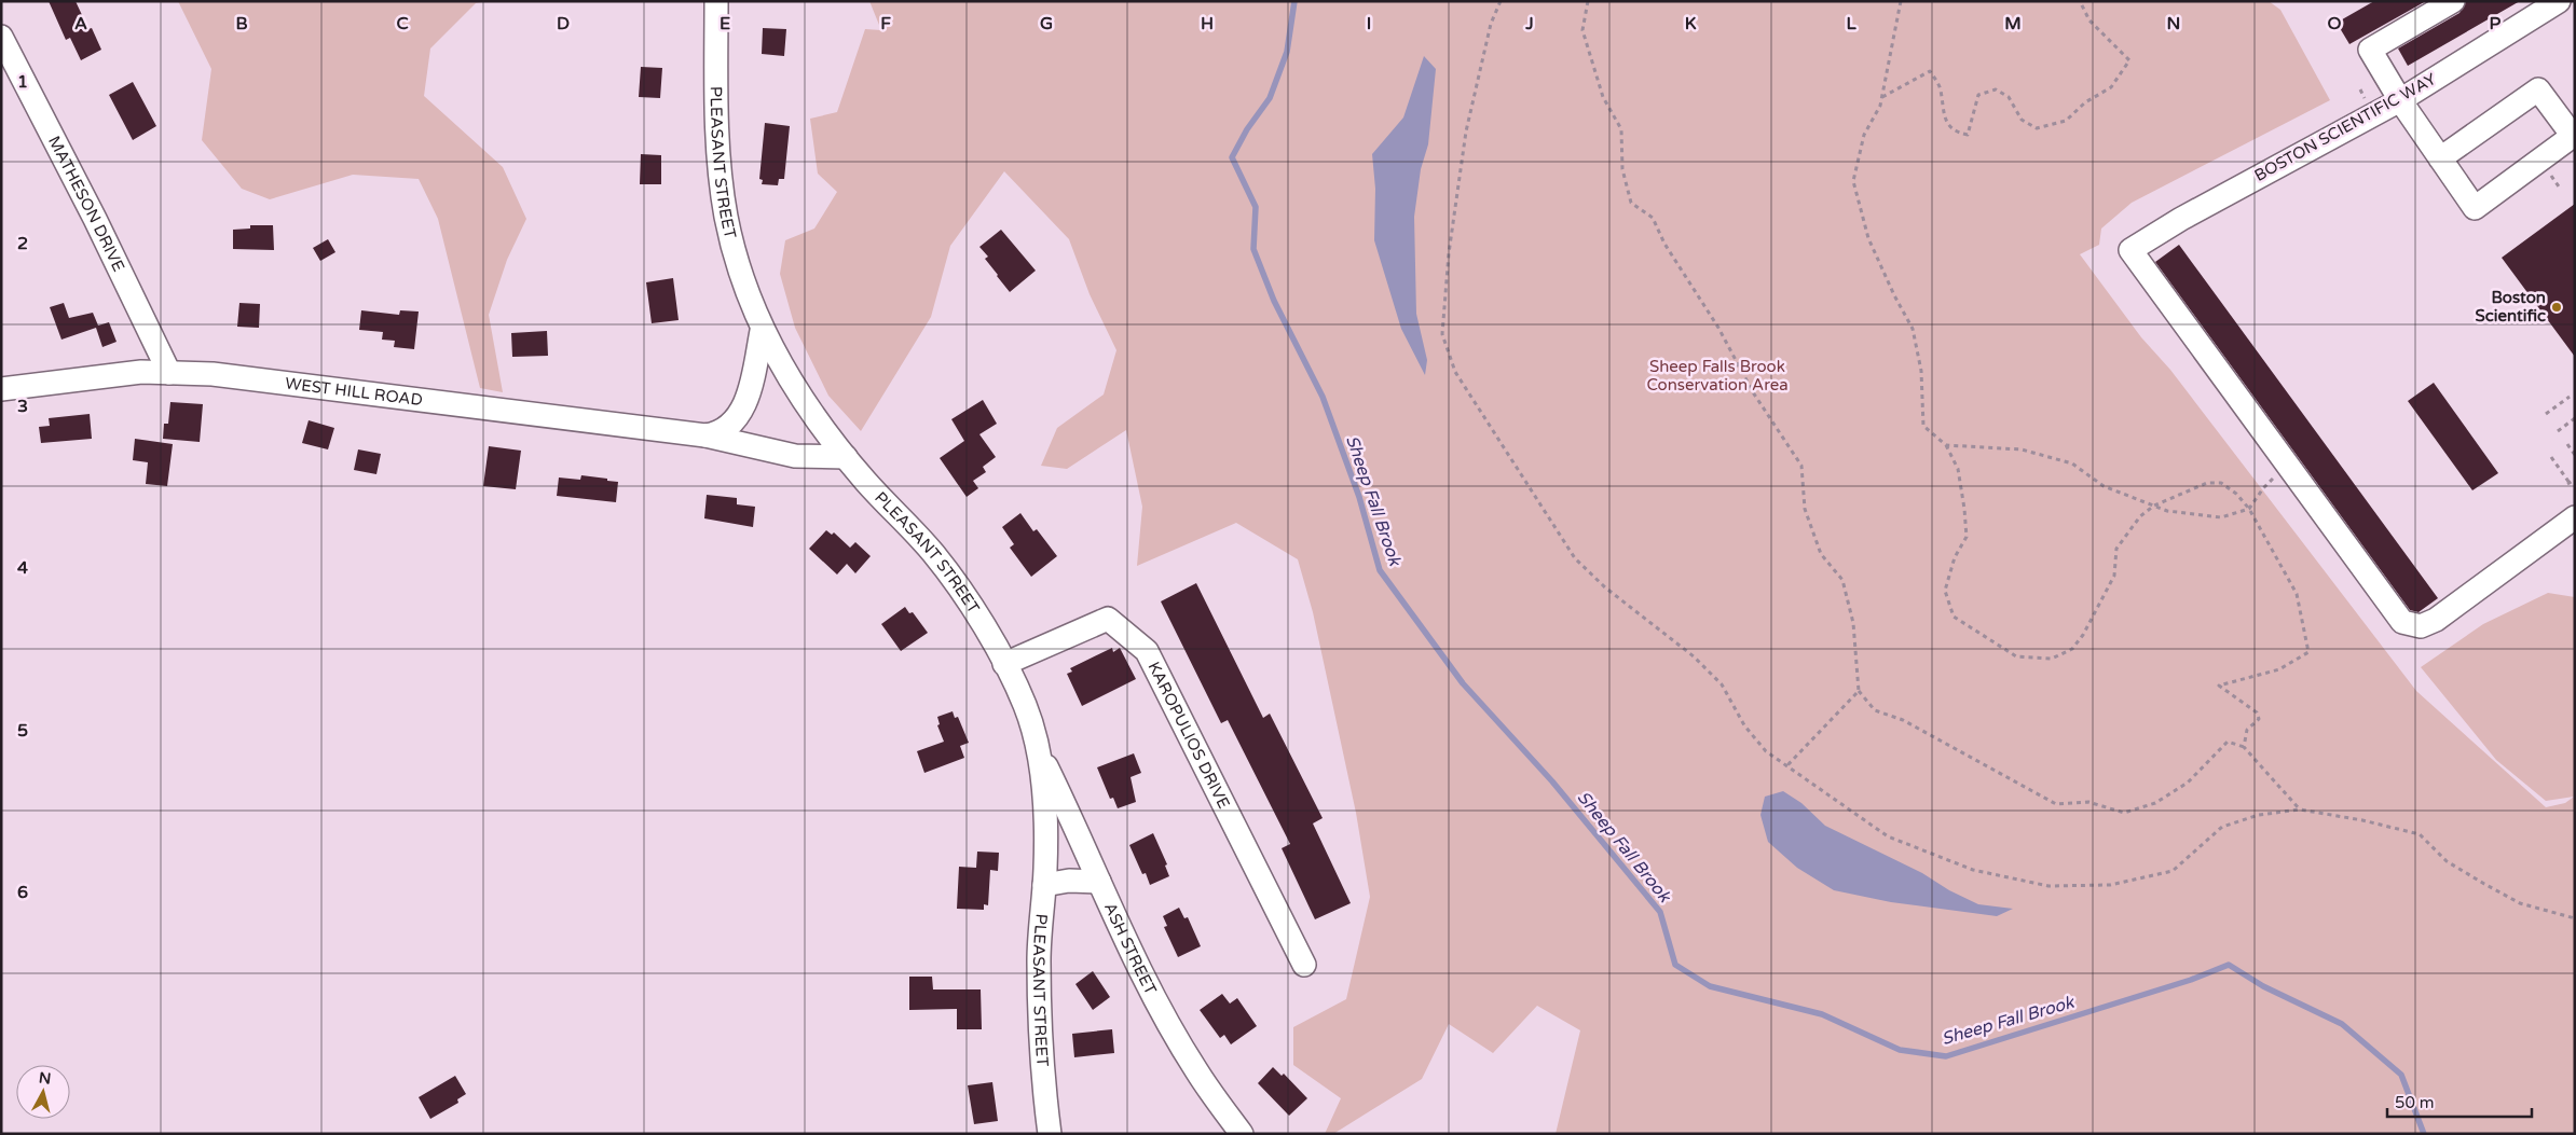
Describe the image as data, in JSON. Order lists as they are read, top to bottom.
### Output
{
  "streets": {
    "street": [
      "BOSTON SCIENTIFIC WAY",
      "PLEASANT STREET",
      "MATHESON DRIVE",
      "WEST HILL ROAD",
      "KAROPULIOS DRIVE",
      "ASH STREET"
    ]
  },
  "crossings": [
    ["PLEASANT STREET", "WEST HILL ROAD"],
    ["PLEASANT STREET", "KAROPULIOS DRIVE"],
    ["PLEASANT STREET", "ASH STREET"],
    ["MATHESON DRIVE", "WEST HILL ROAD"]
  ],
  "water": ["Sheep Fall Brook"],
  "parks": ["Sheep Falls Brook Conservation Area"],
  "places": ["Boston Scientific"],
  "scale_bar": "50 m",
  "north": "top",
  "grid": {
    "columns": [
      "A",
      "B",
      "C",
      "D",
      "E",
      "F",
      "G",
      "H",
      "I",
      "J",
      "K",
      "L",
      "M",
      "N",
      "O",
      "P"
    ],
    "rows": [
      "1",
      "2",
      "3",
      "4",
      "5",
      "6"
    ]
  }
}
